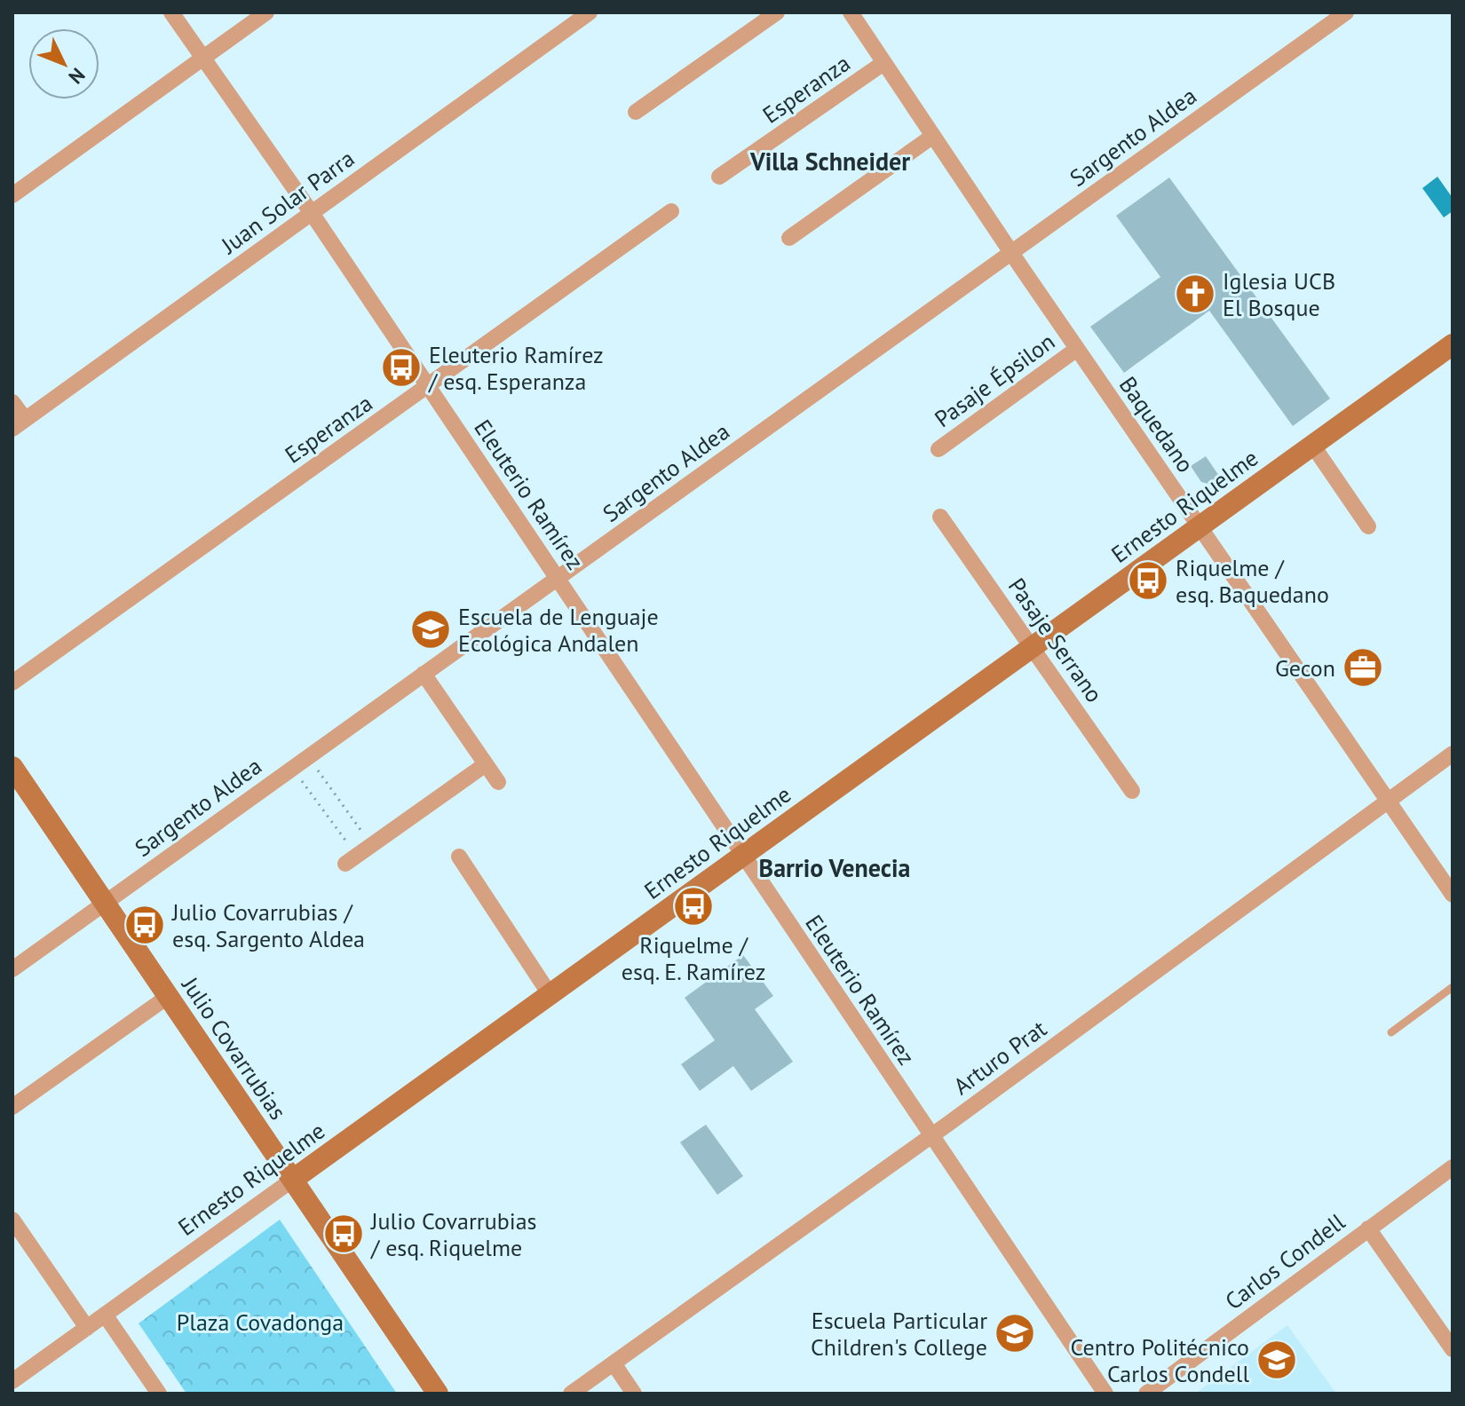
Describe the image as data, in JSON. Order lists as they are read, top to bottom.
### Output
{
  "streets": {
    "street": [
      "Esperanza",
      "Sargento Aldea",
      "Juan Solar Parra",
      "Pasaje Épsilon",
      "Baquedano",
      "Eleuterio Ramírez",
      "Ernesto Riquelme",
      "Pasaje Serrano",
      "Julio Covarrubias",
      "Arturo Prat",
      "Carlos Condell"
    ]
  },
  "crossings": [
    ["Esperanza", "Baquedano"],
    ["Esperanza", "Eleuterio Ramírez"],
    ["Sargento Aldea", "Baquedano"],
    ["Sargento Aldea", "Eleuterio Ramírez"],
    ["Sargento Aldea", "Julio Covarrubias"],
    ["Juan Solar Parra", "Eleuterio Ramírez"],
    ["Pasaje Épsilon", "Baquedano"],
    ["Baquedano", "Ernesto Riquelme"],
    ["Baquedano", "Arturo Prat"],
    ["Eleuterio Ramírez", "Ernesto Riquelme"],
    ["Eleuterio Ramírez", "Arturo Prat"],
    ["Ernesto Riquelme", "Pasaje Serrano"],
    ["Ernesto Riquelme", "Julio Covarrubias"]
  ],
  "districts": ["Villa Schneider", "Barrio Venecia"],
  "parks": ["Plaza Covadonga"],
  "places": {
    "church": ["Iglesia UCB El Bosque"],
    "bus stop": [
      "Eleuterio Ramírez / esq. Esperanza",
      "Riquelme / esq. Baquedano",
      "Riquelme / esq. E. Ramírez",
      "Julio Covarrubias / esq. Sargento Aldea",
      "Julio Covarrubias / esq. Riquelme"
    ],
    "school or university": ["Escuela de Lenguaje Ecológica Andalen", "Escuela Particular Children's College", "Centro Politécnico Carlos Condell"],
    "office": ["Gecon"]
  },
  "north": "bottom right"
}
